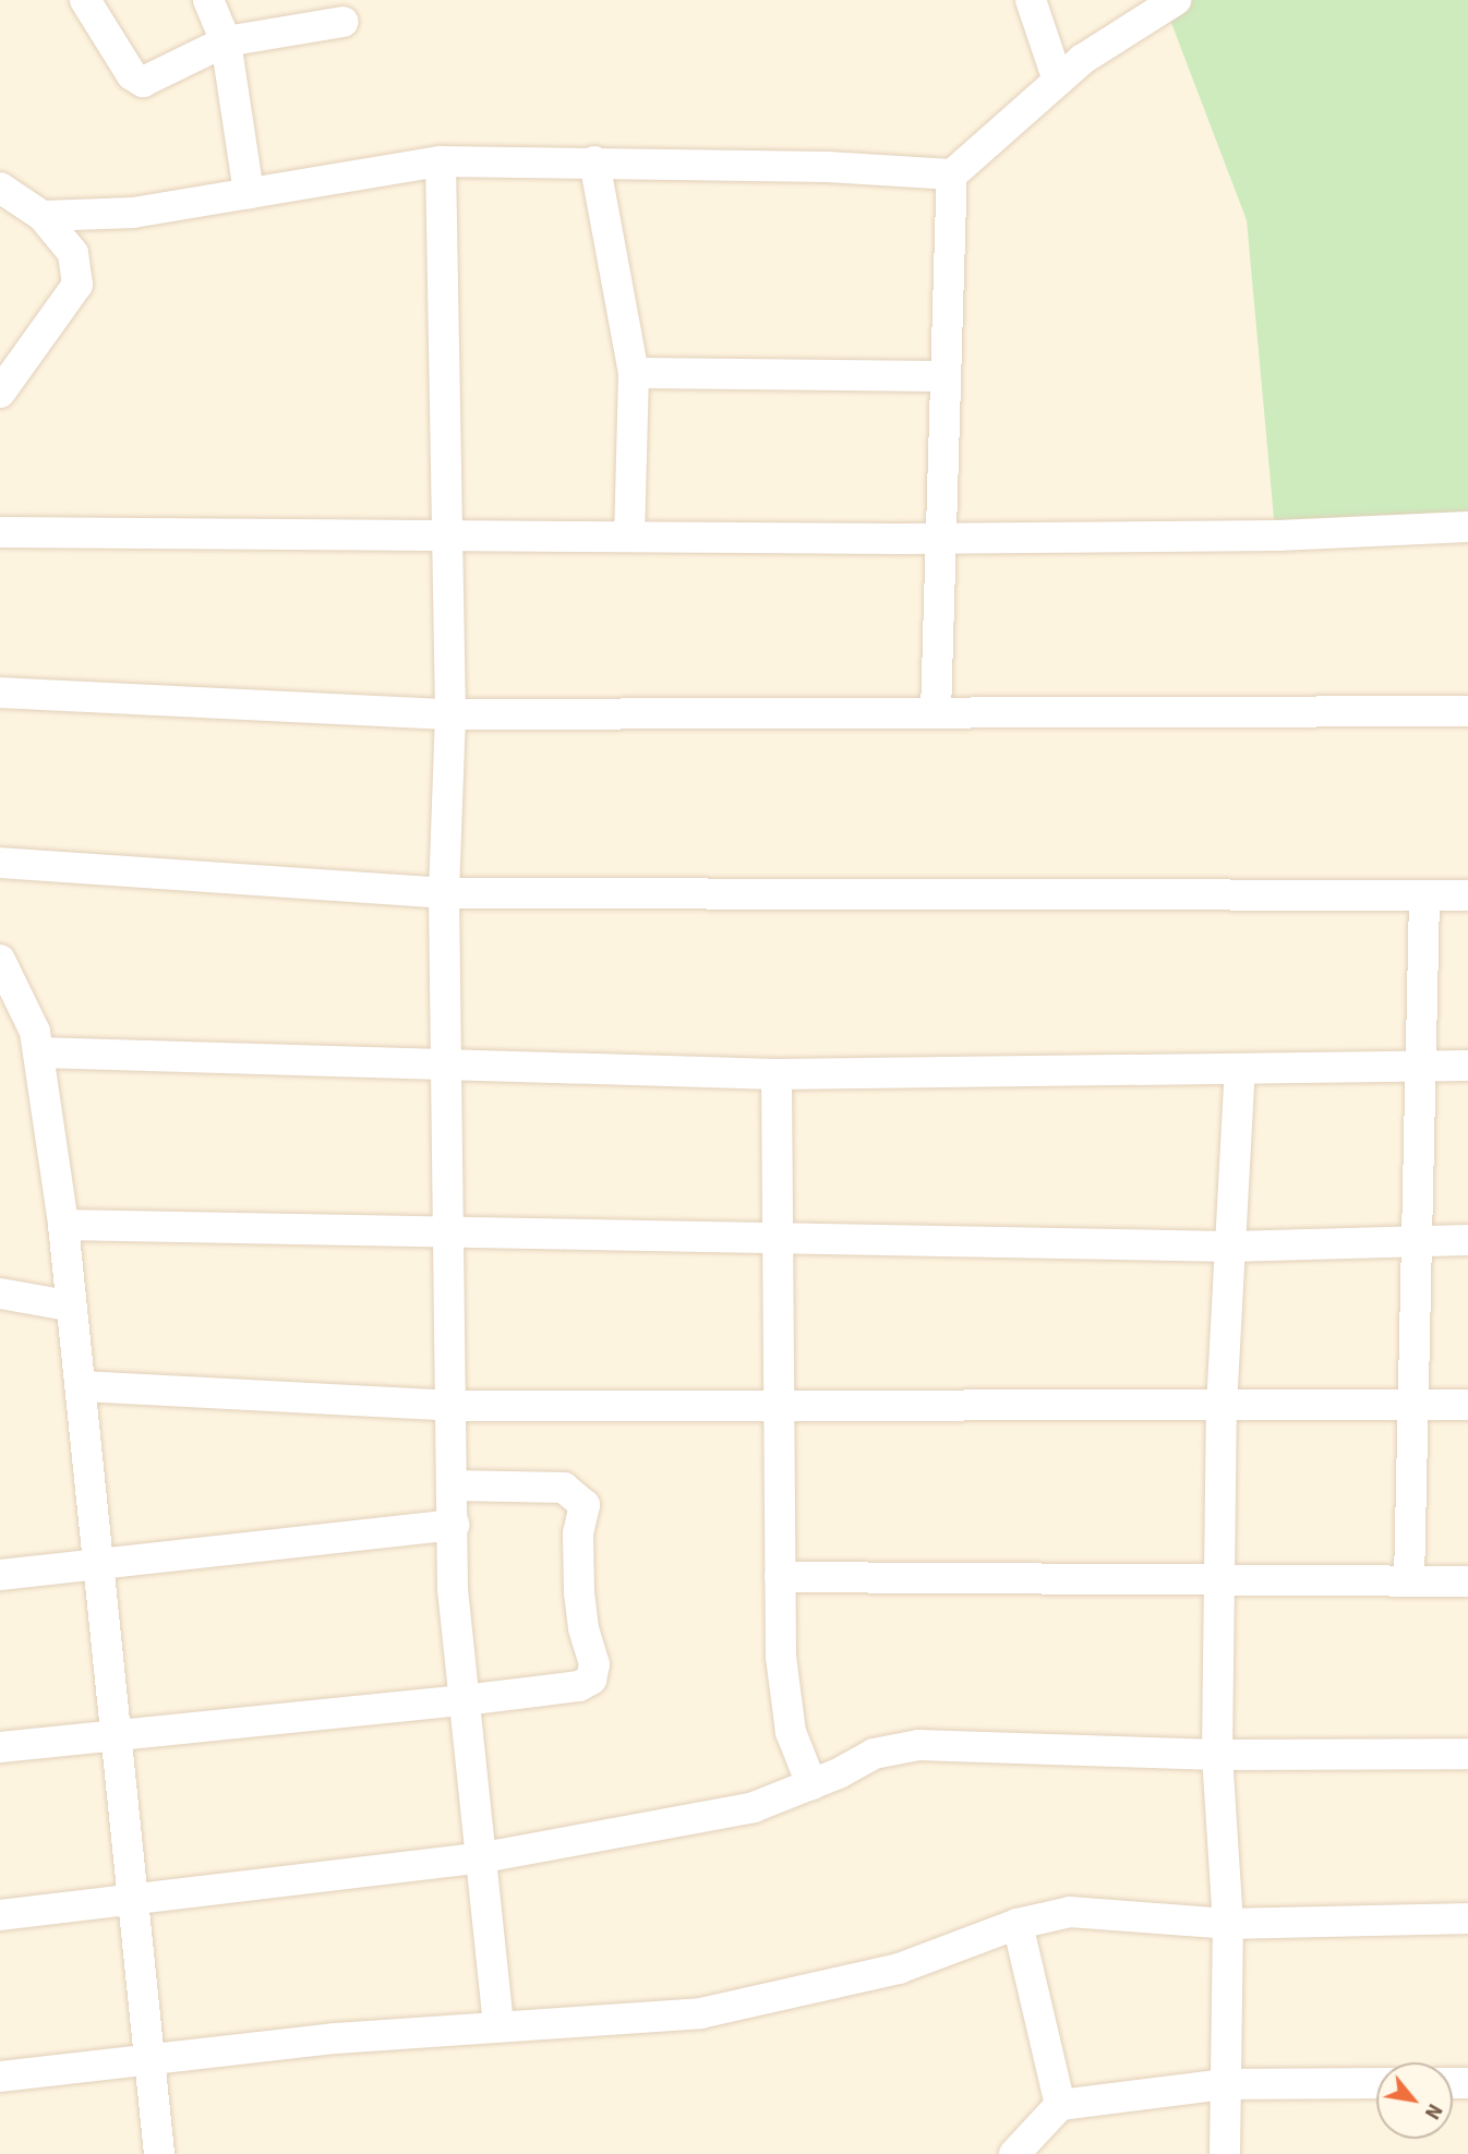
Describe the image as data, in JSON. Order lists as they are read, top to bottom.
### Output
{
  "north": "bottom right"
}
